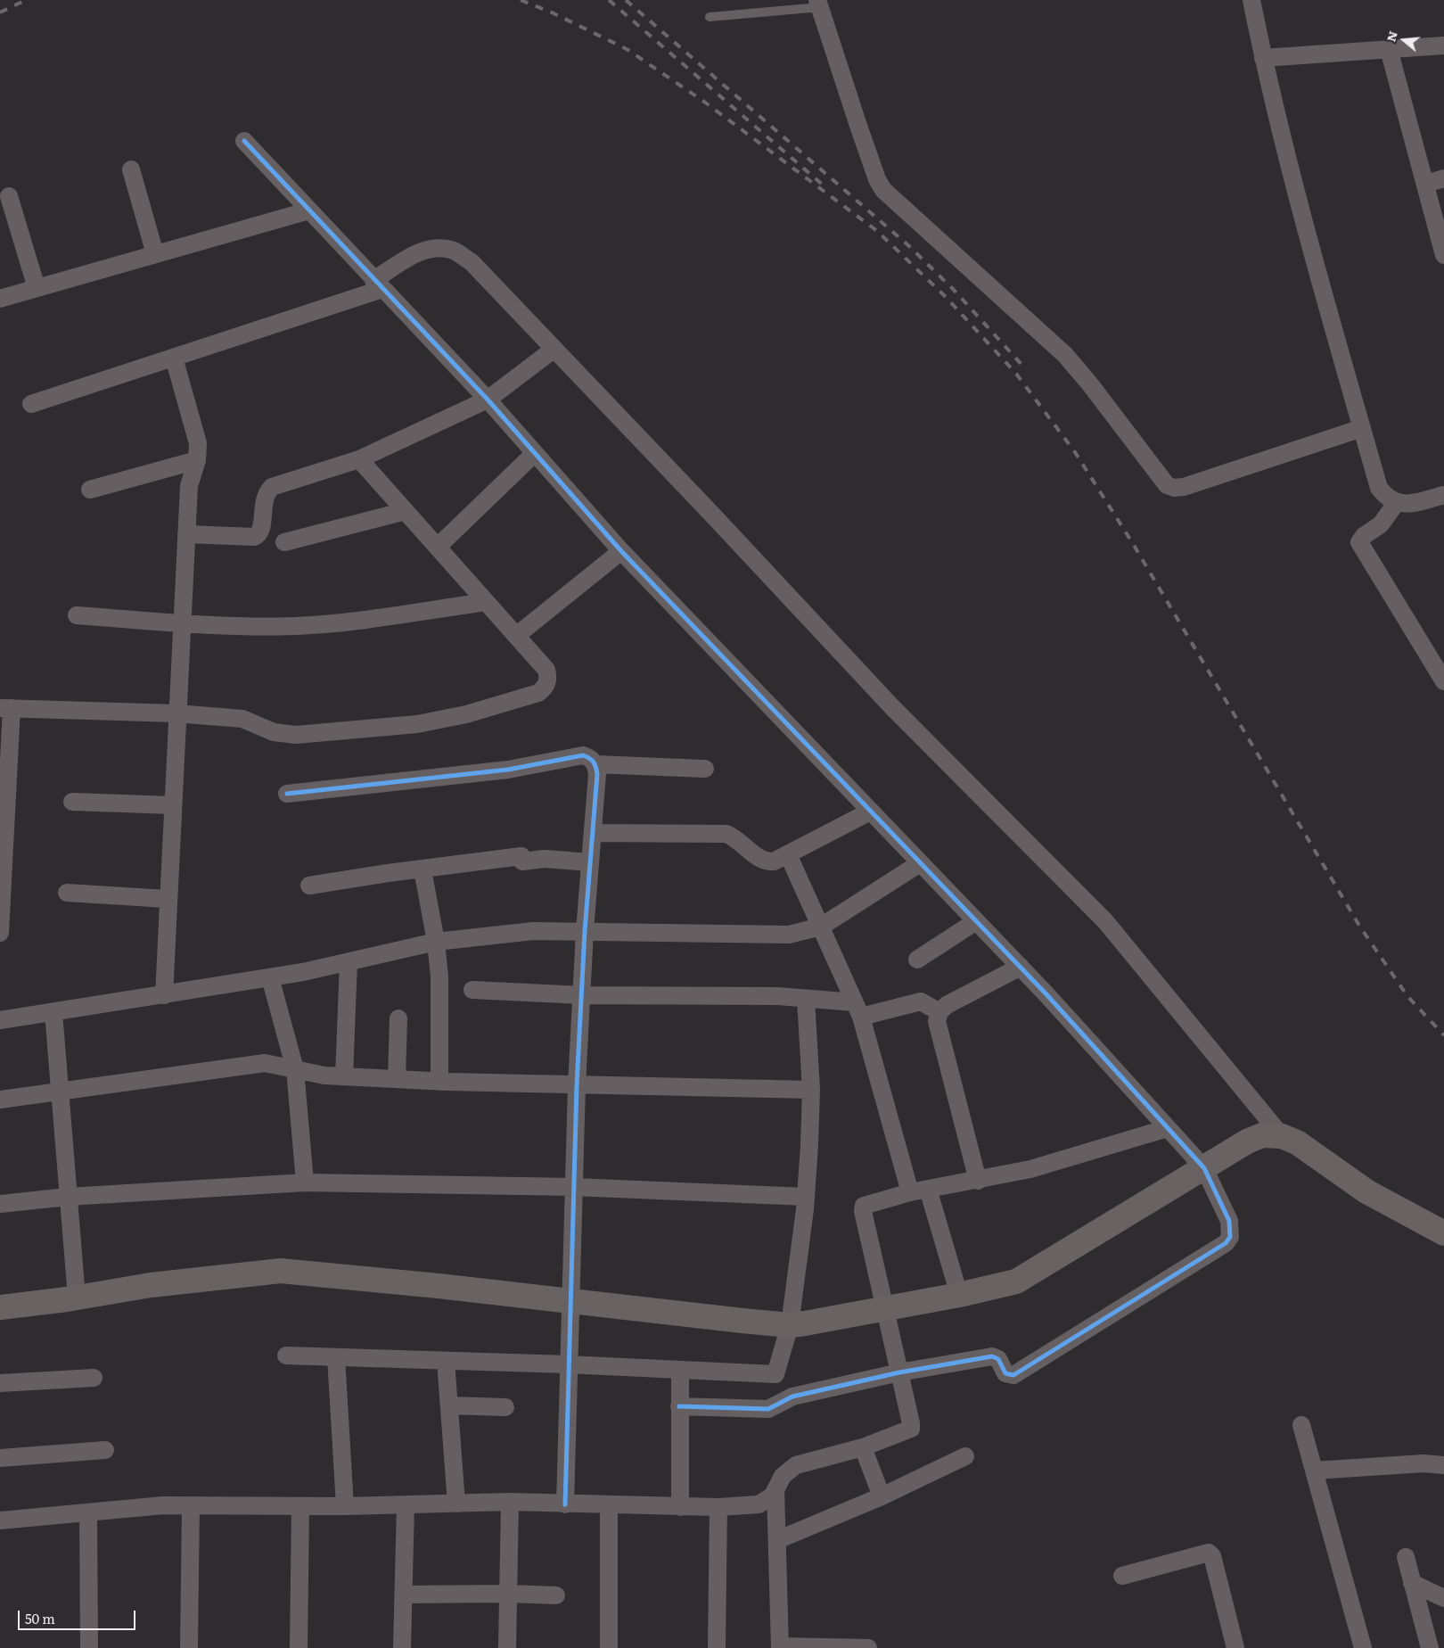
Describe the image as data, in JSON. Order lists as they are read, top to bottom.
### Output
{
  "scale_bar": "50 m",
  "north": "left"
}
